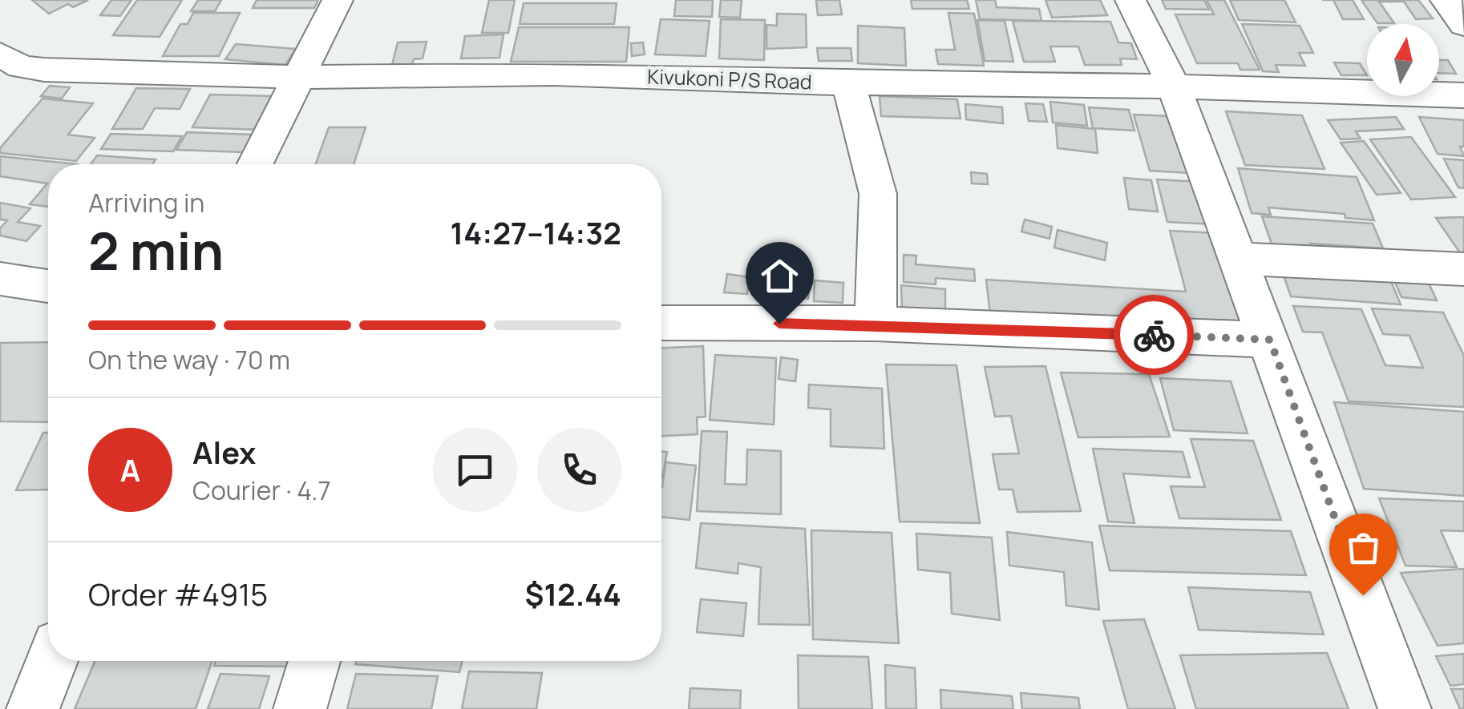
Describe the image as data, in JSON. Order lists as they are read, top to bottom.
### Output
{
  "streets": {
    "street": ["Kivukoni P/S Road"]
  },
  "north": "top",
  "page": {
    "heading": ["2 min", "Arriving in", "14:27–14:32"],
    "panel": [
      "Alex",
      "Courier · 4.7",
      "Order #4915",
      "$12.44"
    ],
    "bar": "On the way · 70 m",
    "round": "A"
  }
}
